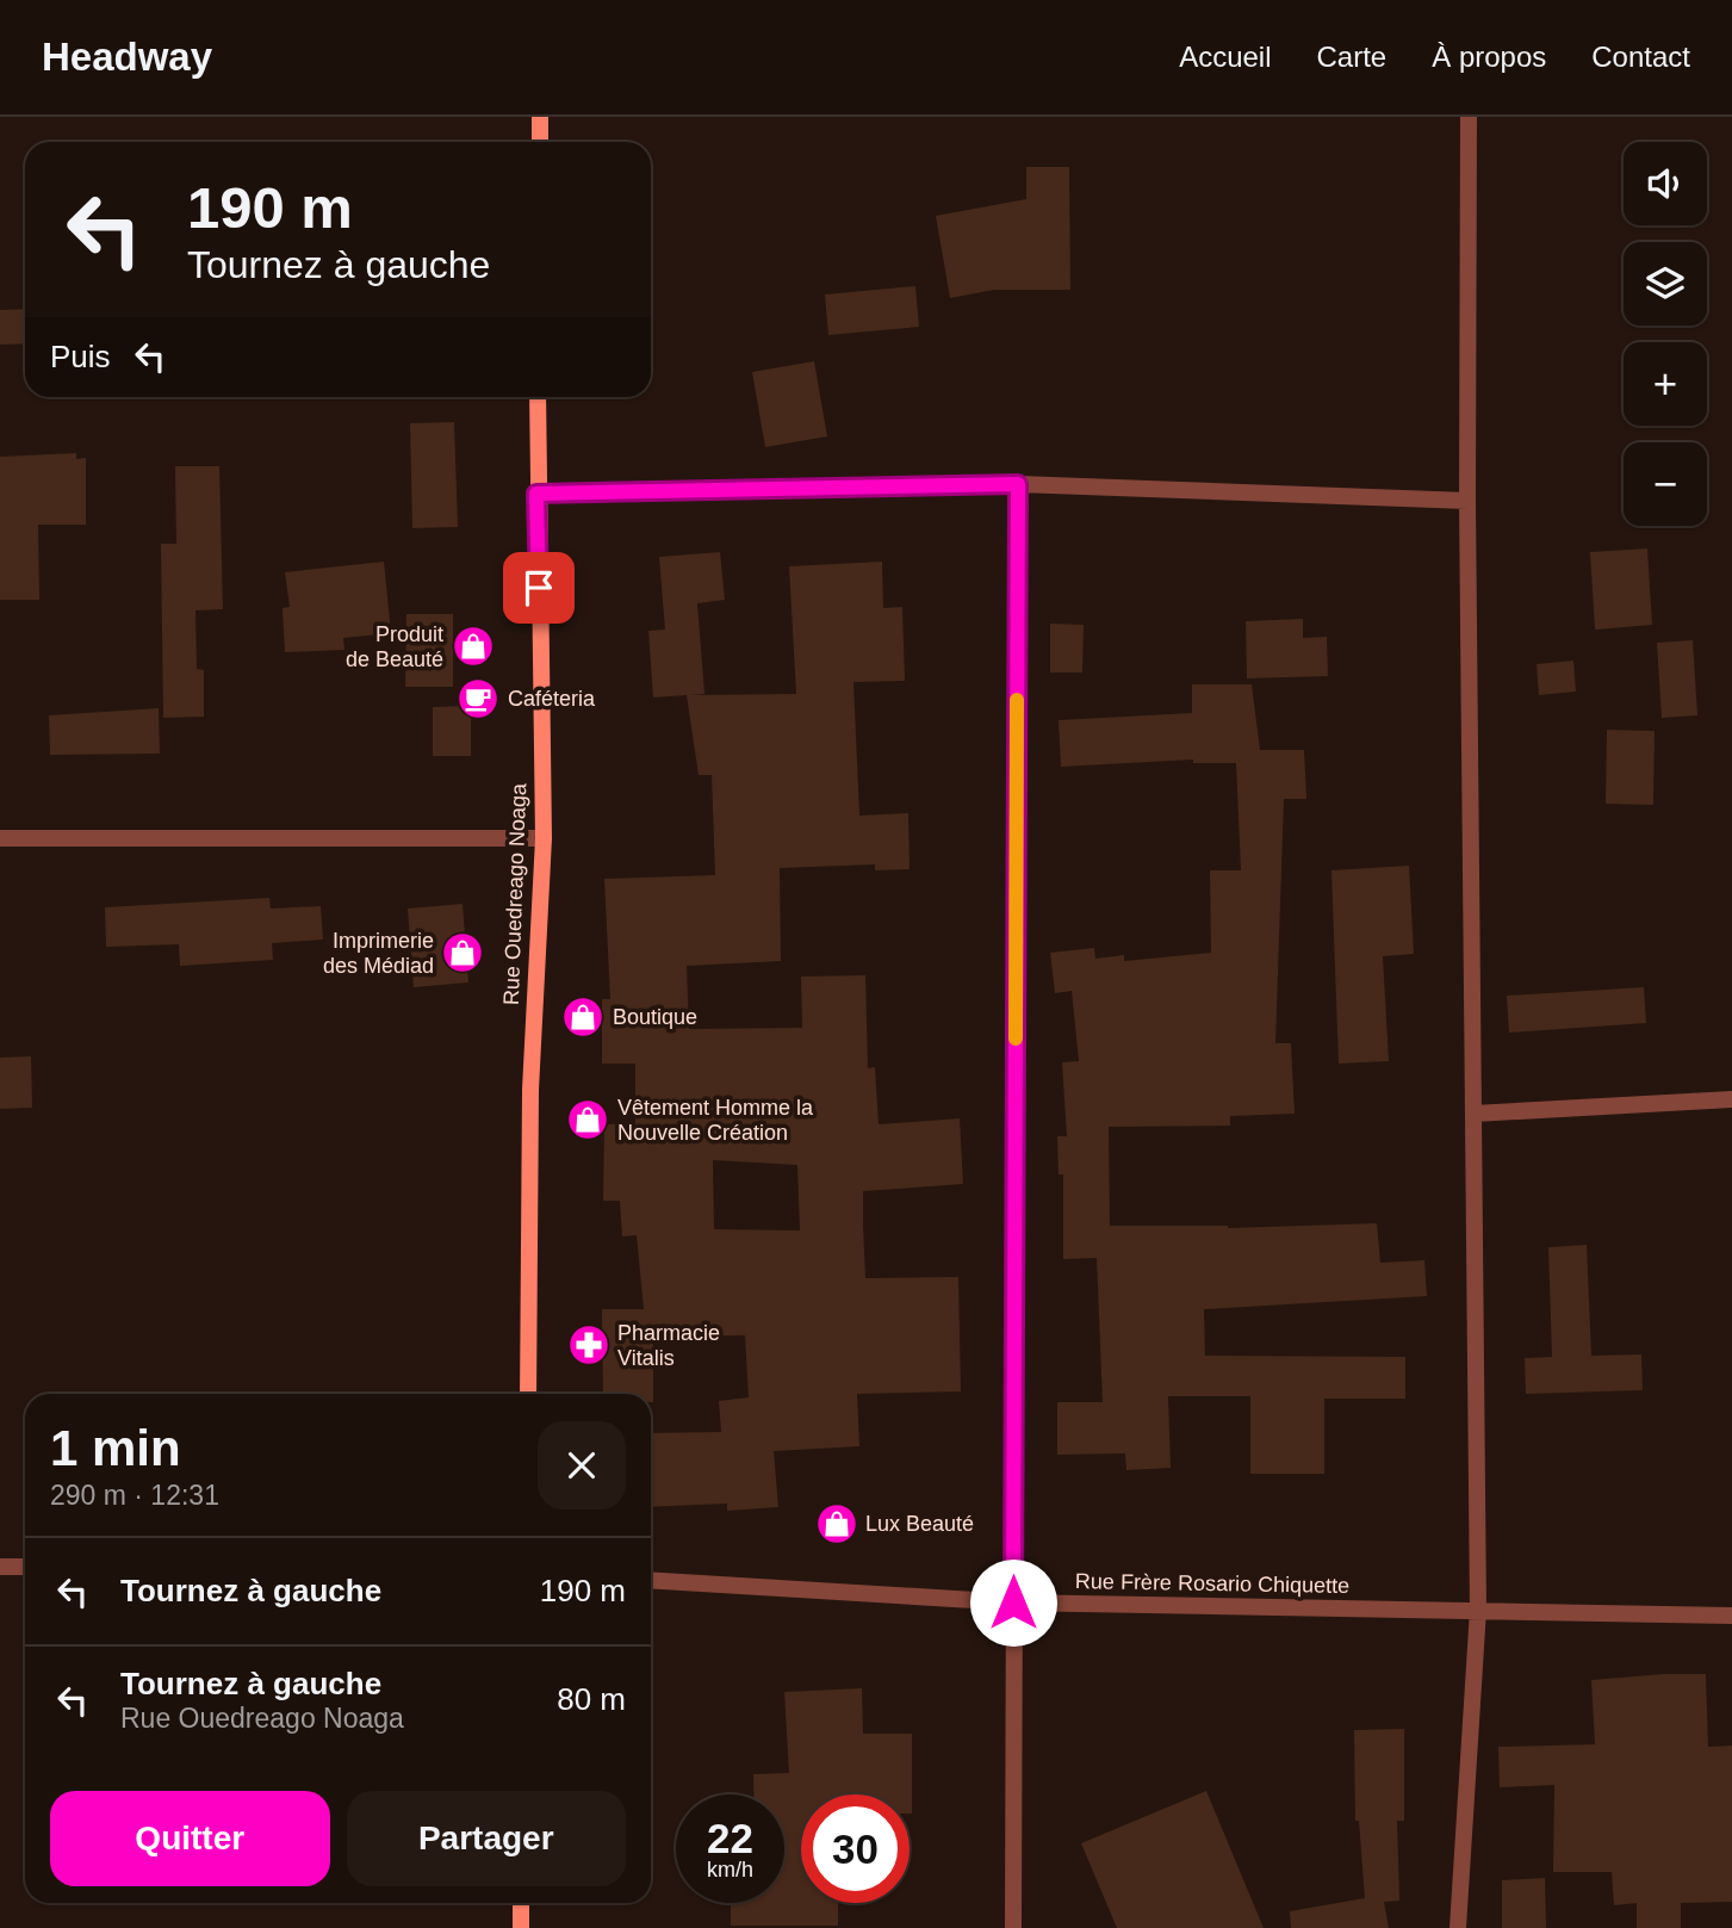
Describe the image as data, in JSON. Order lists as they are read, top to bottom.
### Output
{
  "streets": {
    "street": ["Rue Ouedreago Noaga", "Rue Frère Rosario Chiquette"]
  },
  "places": {
    "shop": [
      "Produit de Beauté",
      "Imprimerie des Médiad",
      "Boutique",
      "Vêtement Homme la Nouvelle Création",
      "Lux Beauté"
    ],
    "cafe": ["Caféteria"],
    "pharmacy": ["Pharmacie Vitalis"]
  },
  "page": {
    "header": "Headway",
    "nav": [
      "Accueil",
      "Carte",
      "À propos",
      "Contact"
    ],
    "map_buttons": ["+", "−"],
    "turn": ["190 m", "Tournez à gauche"],
    "then": "Puis",
    "heading": ["1 min", "290 m · 12:31"],
    "list": [
      {
        "name": "Tournez à gauche",
        "value": "190 m"
      },
      {
        "name": "Tournez à gauche",
        "note": "Rue Ouedreago Noaga",
        "value": "80 m"
      }
    ],
    "buttons": ["Quitter", "Partager"],
    "speed": "22 km/h",
    "limit": "30"
  }
}
